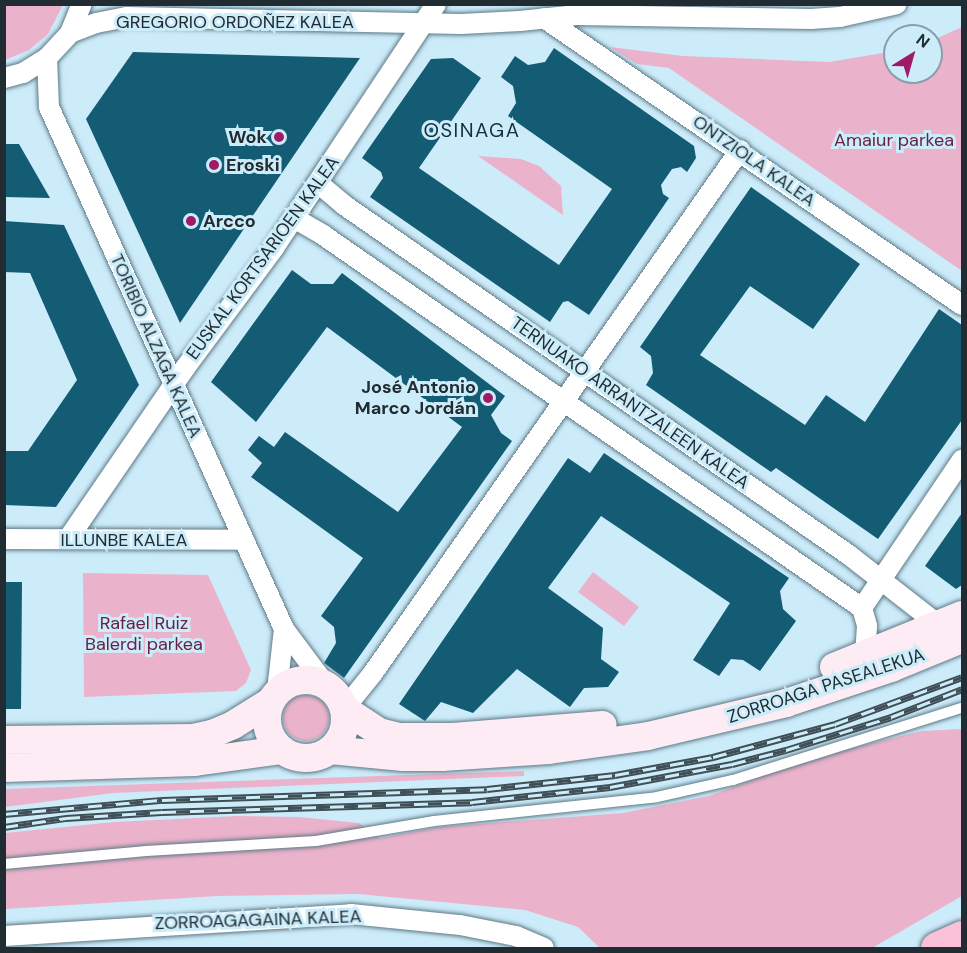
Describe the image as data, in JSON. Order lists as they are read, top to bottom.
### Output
{
  "streets": {
    "main road": ["ZORROAGA PASEALEKUA"],
    "street": [
      "GREGORIO ORDOÑEZ KALEA",
      "ONTZIOLA KALEA",
      "EUSKAL KORTSARIOEN KALEA",
      "TORIBIO ALZAGA KALEA",
      "TERNUAKO ARRANTZALEEN KALEA",
      "ILLUNBE KALEA",
      "ZORROAGAGAINA KALEA"
    ]
  },
  "crossings": [
    ["GREGORIO ORDOÑEZ KALEA", "ONTZIOLA KALEA"],
    ["GREGORIO ORDOÑEZ KALEA", "EUSKAL KORTSARIOEN KALEA"],
    ["EUSKAL KORTSARIOEN KALEA", "TORIBIO ALZAGA KALEA"],
    ["EUSKAL KORTSARIOEN KALEA", "TERNUAKO ARRANTZALEEN KALEA"],
    ["EUSKAL KORTSARIOEN KALEA", "ILLUNBE KALEA"],
    ["TORIBIO ALZAGA KALEA", "ILLUNBE KALEA"],
    ["TORIBIO ALZAGA KALEA", "ZORROAGA PASEALEKUA"],
    ["TERNUAKO ARRANTZALEEN KALEA", "ZORROAGA PASEALEKUA"]
  ],
  "districts": ["OSINAGA"],
  "parks": ["Amaiur parkea", "Rafael Ruiz Balerdi parkea"],
  "places": [
    "Wok",
    "Eroski",
    "Arcco",
    "José Antonio Marco Jordán"
  ],
  "north": "top right"
}
